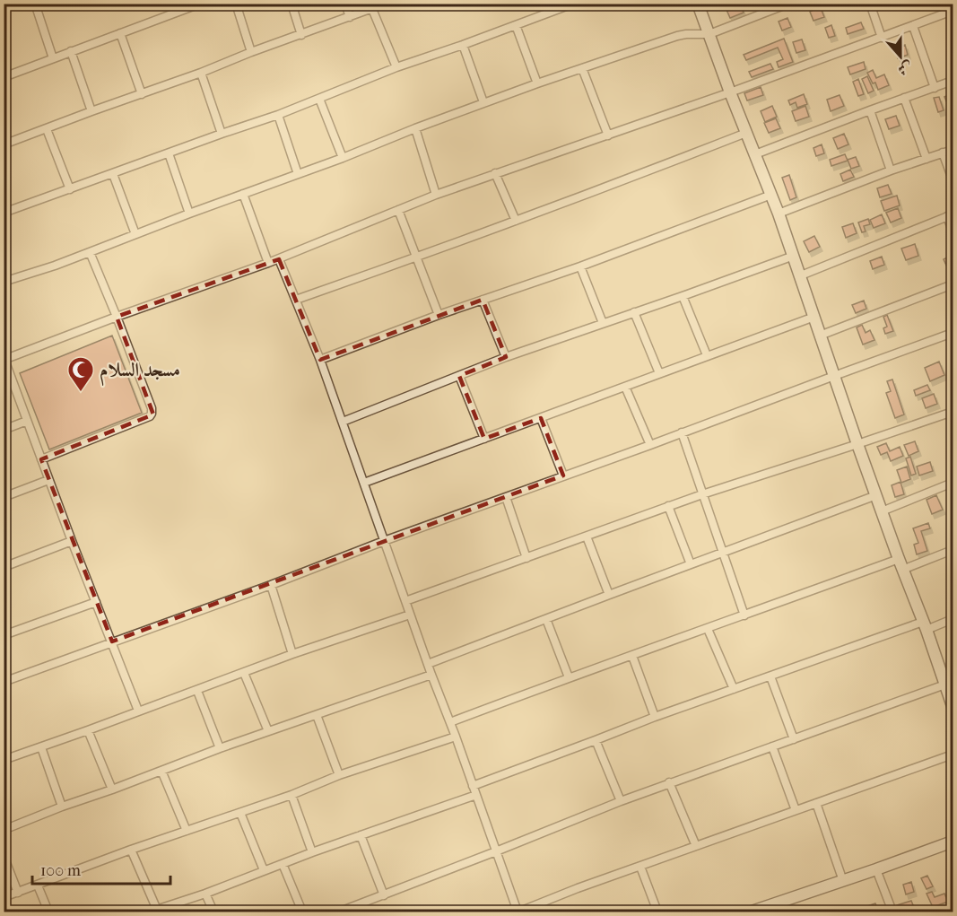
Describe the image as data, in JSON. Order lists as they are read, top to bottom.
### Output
{
  "places": {
    "mosque": ["مسجد السلام"]
  },
  "scale_bar": "100 m",
  "north": "bottom"
}
